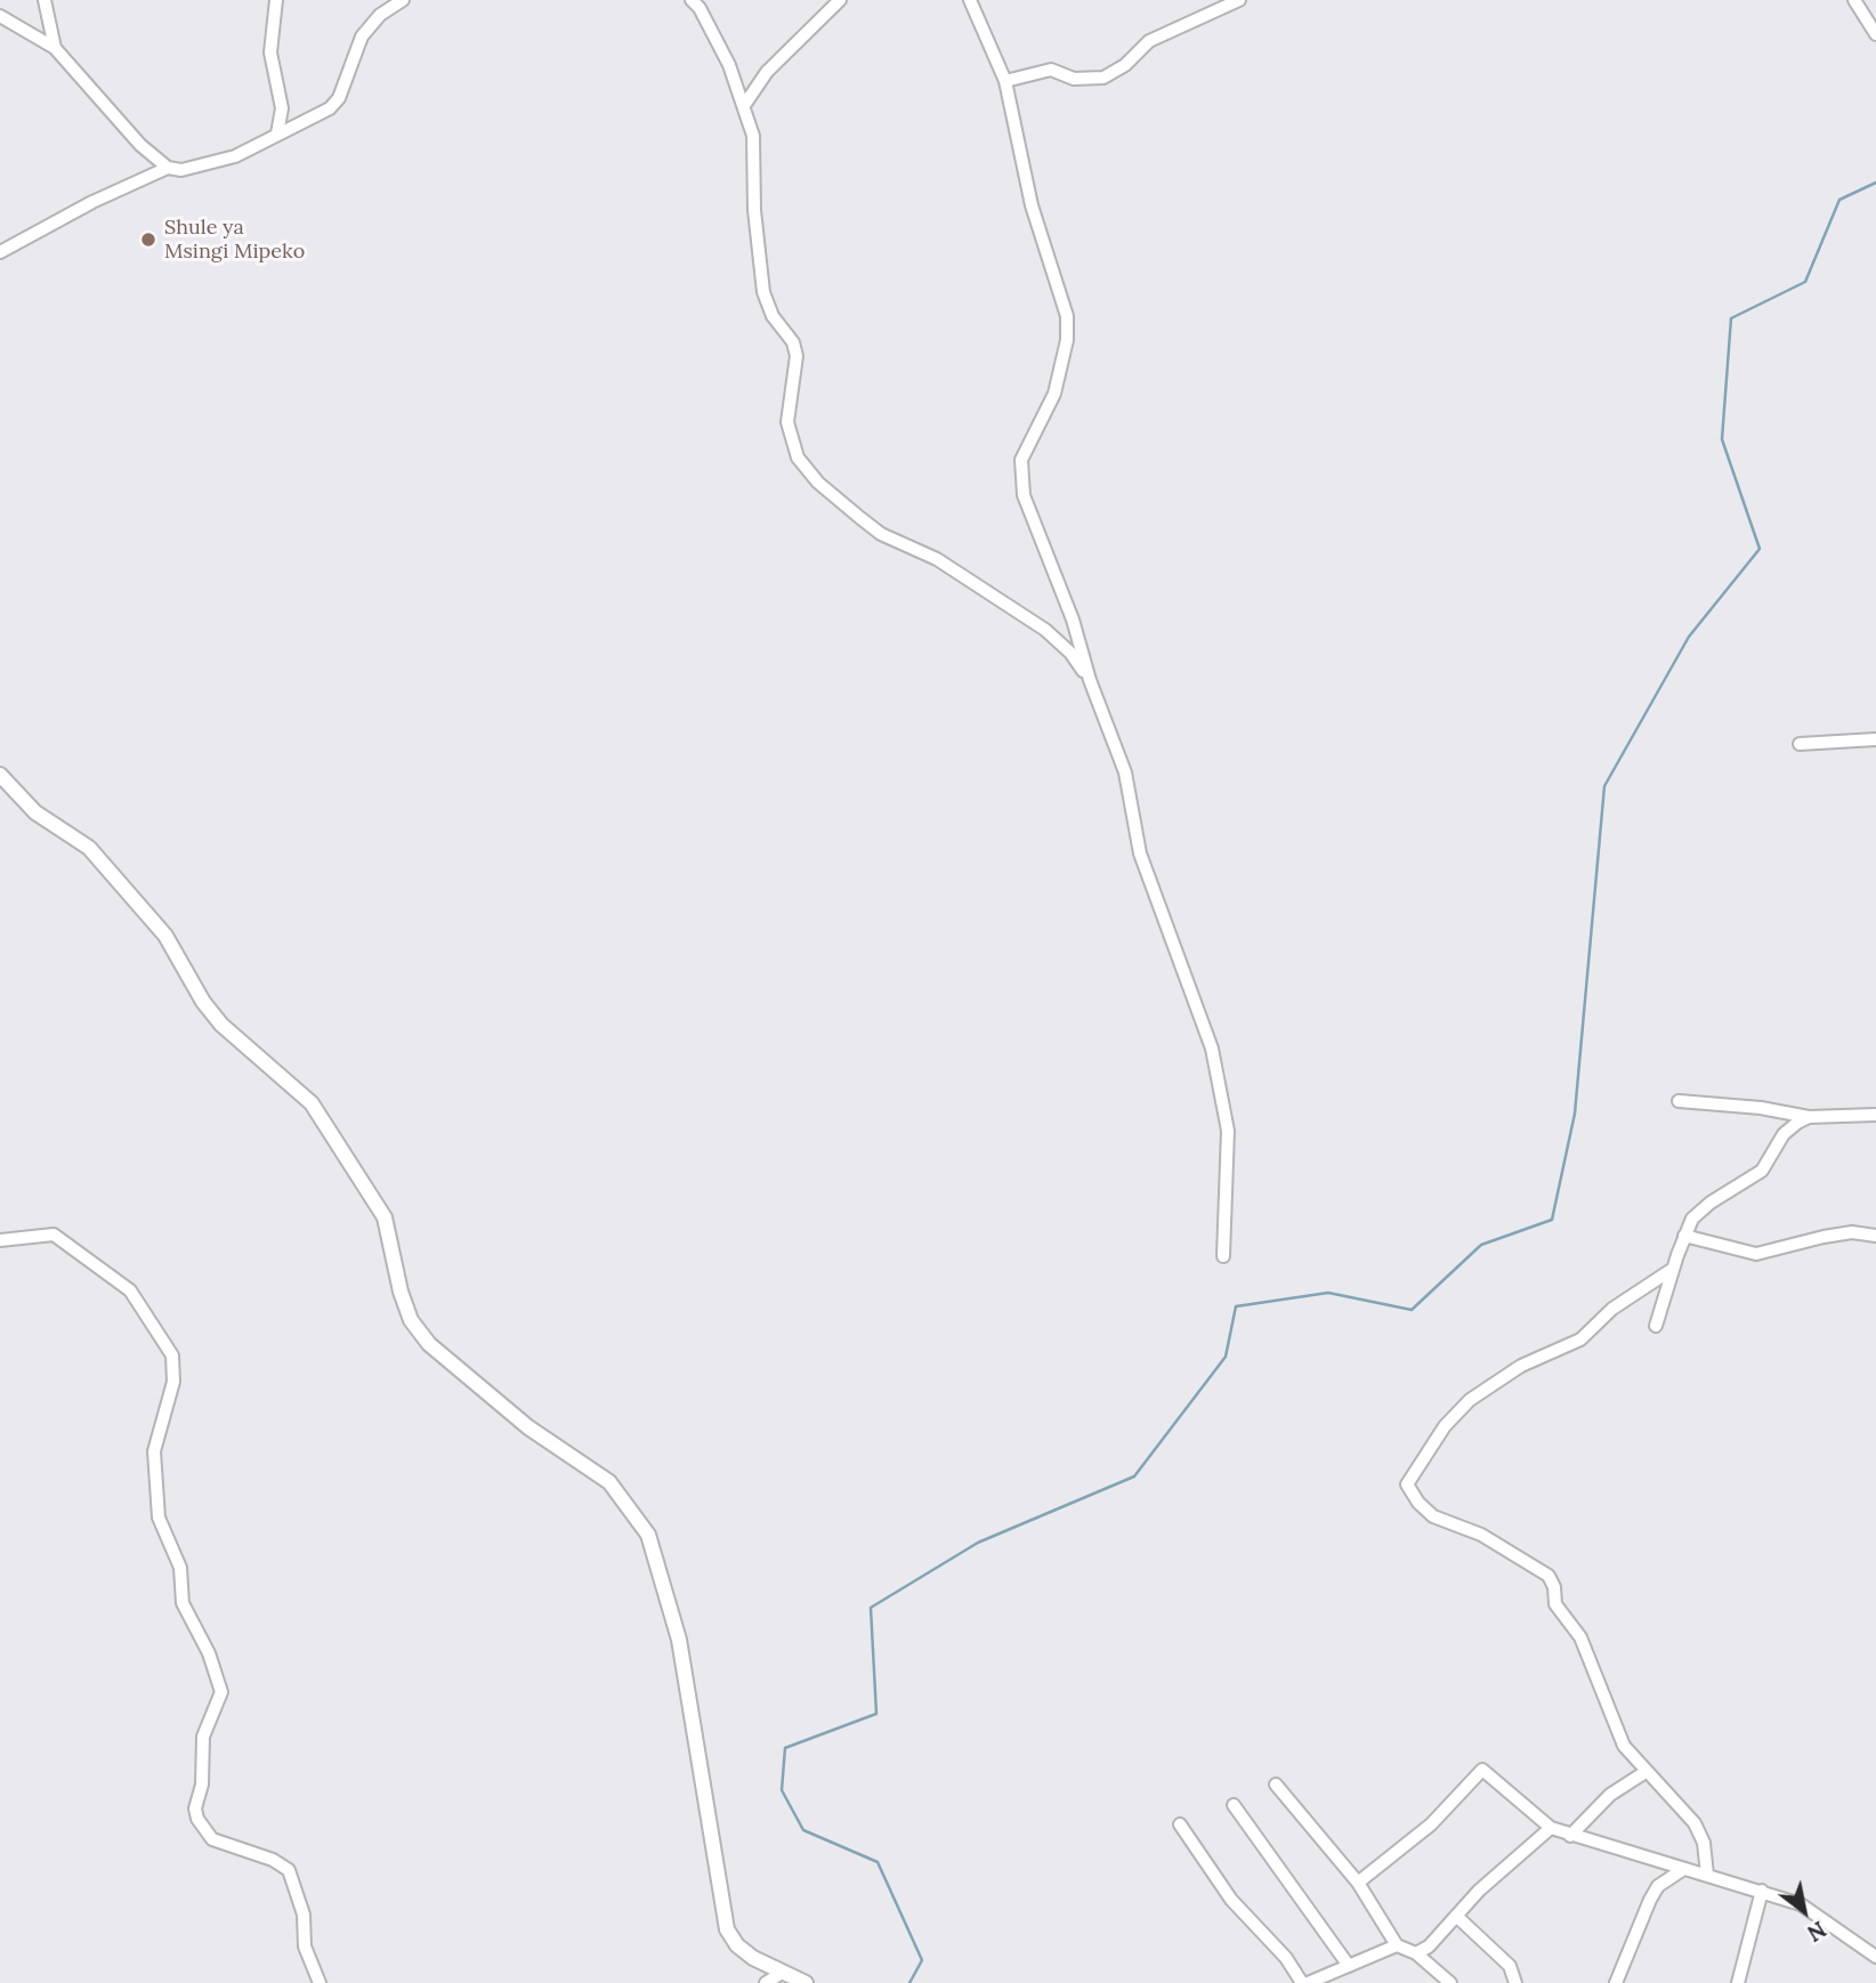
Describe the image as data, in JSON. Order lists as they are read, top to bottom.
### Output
{
  "places": ["Shule ya Msingi Mipeko"],
  "north": "bottom right"
}
